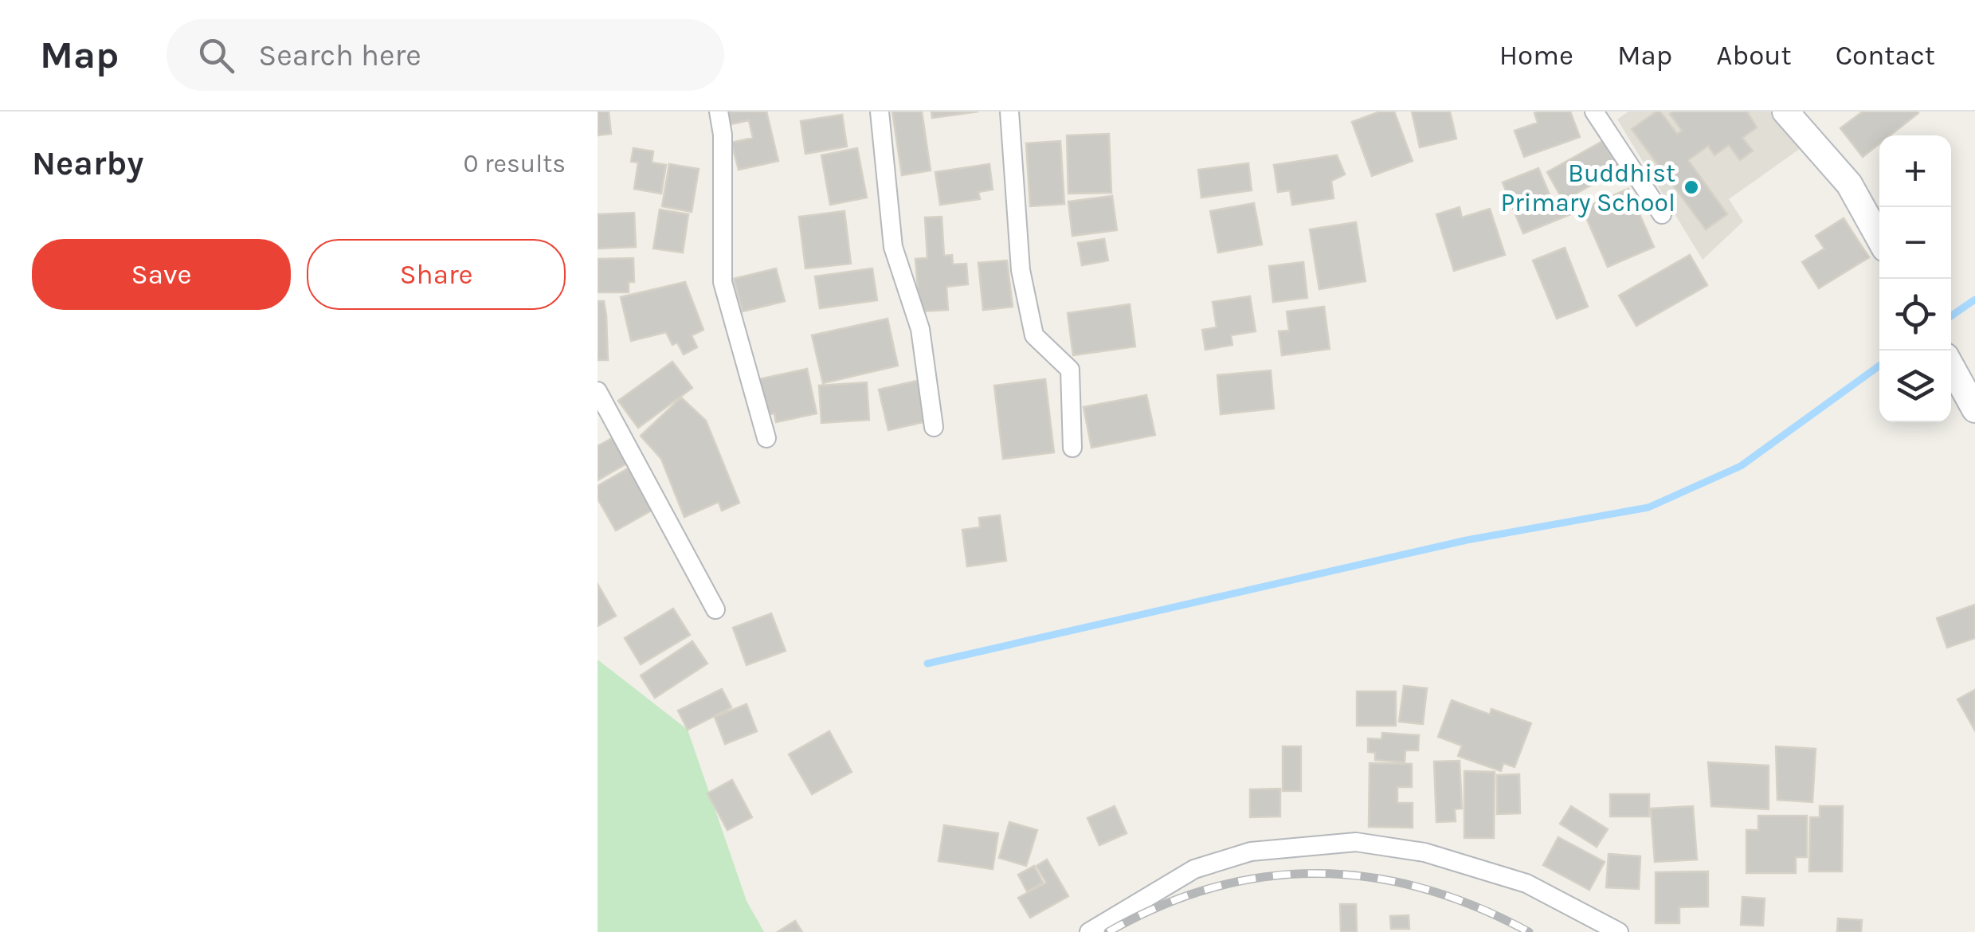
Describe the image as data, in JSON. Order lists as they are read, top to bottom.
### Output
{
  "places": ["Buddhist Primary School"],
  "page": {
    "header": "Map",
    "search": "Search here",
    "nav": [
      "Home",
      "Map",
      "About",
      "Contact"
    ],
    "heading": ["Nearby", "0 results"],
    "map_buttons": ["+", "−"],
    "buttons": ["Save", "Share"]
  }
}
